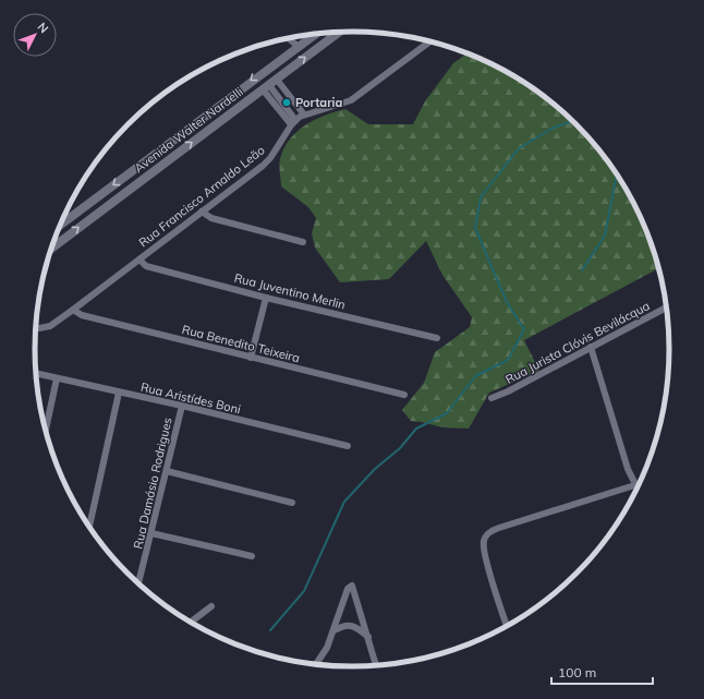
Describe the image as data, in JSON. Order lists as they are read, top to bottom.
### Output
{
  "streets": {
    "street": [
      "Avenida Walter Nardelli",
      "Rua Francisco Arnaldo Leão",
      "Rua Juventino Merlin",
      "Rua Jurista Clóvis Bevilácqua",
      "Rua Benedito Teixeira",
      "Rua Aristídes Boni",
      "Rua Damásio Rodrigues"
    ]
  },
  "crossings": [
    ["Rua Francisco Arnaldo Leão", "Rua Juventino Merlin"],
    ["Rua Francisco Arnaldo Leão", "Rua Benedito Teixeira"],
    ["Rua Aristídes Boni", "Rua Damásio Rodrigues"]
  ],
  "places": ["Portaria"],
  "scale_bar": "100 m",
  "north": "top right"
}
